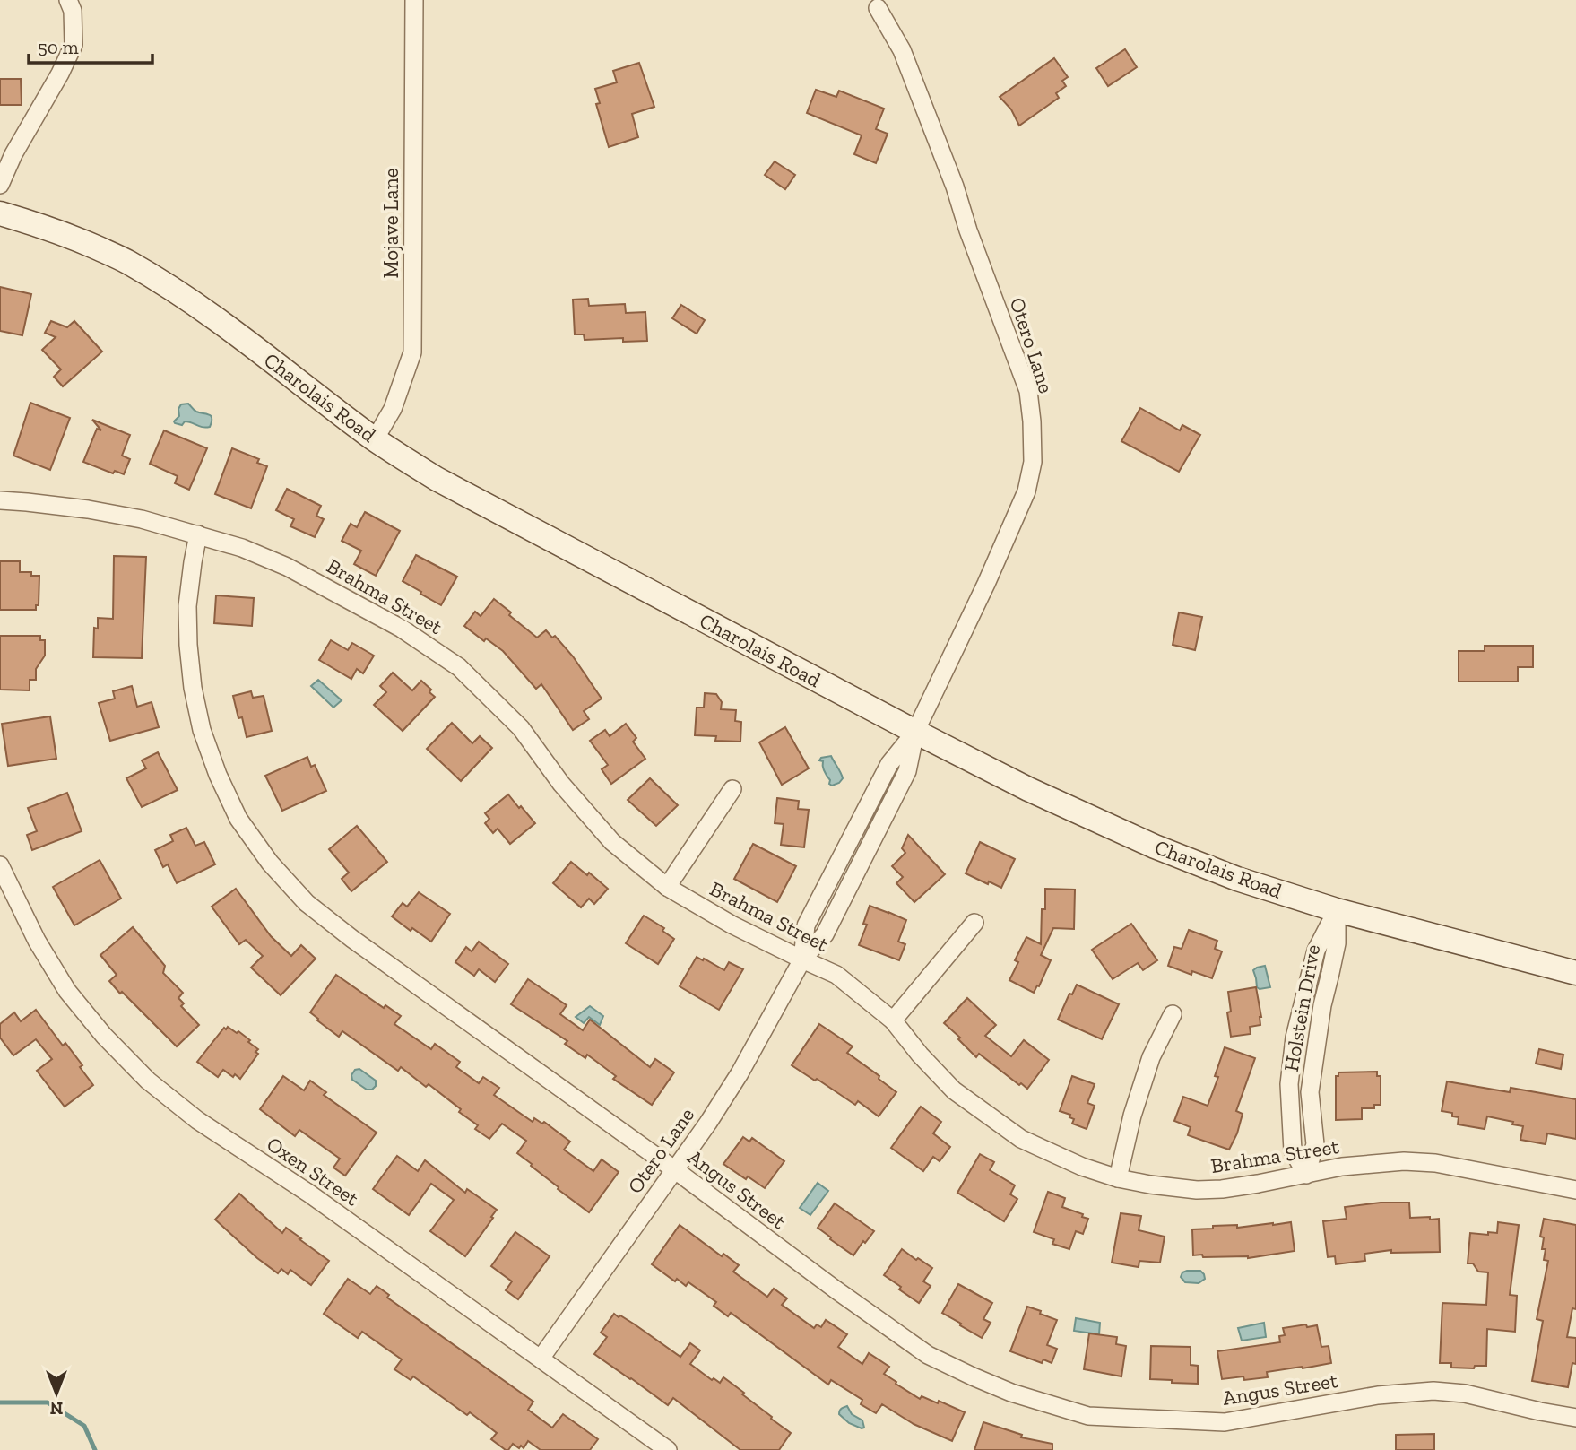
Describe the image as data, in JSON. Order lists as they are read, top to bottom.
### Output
{
  "streets": {
    "street": [
      "Mojave Lane",
      "Otero Lane",
      "Charolais Road",
      "Brahma Street",
      "Holstein Drive",
      "Oxen Street",
      "Angus Street"
    ]
  },
  "crossings": [
    ["Mojave Lane", "Charolais Road"],
    ["Otero Lane", "Charolais Road"],
    ["Otero Lane", "Brahma Street"],
    ["Otero Lane", "Oxen Street"],
    ["Otero Lane", "Angus Street"],
    ["Charolais Road", "Holstein Drive"],
    ["Brahma Street", "Holstein Drive"],
    ["Brahma Street", "Angus Street"]
  ],
  "scale_bar": "50 m",
  "north": "bottom"
}
